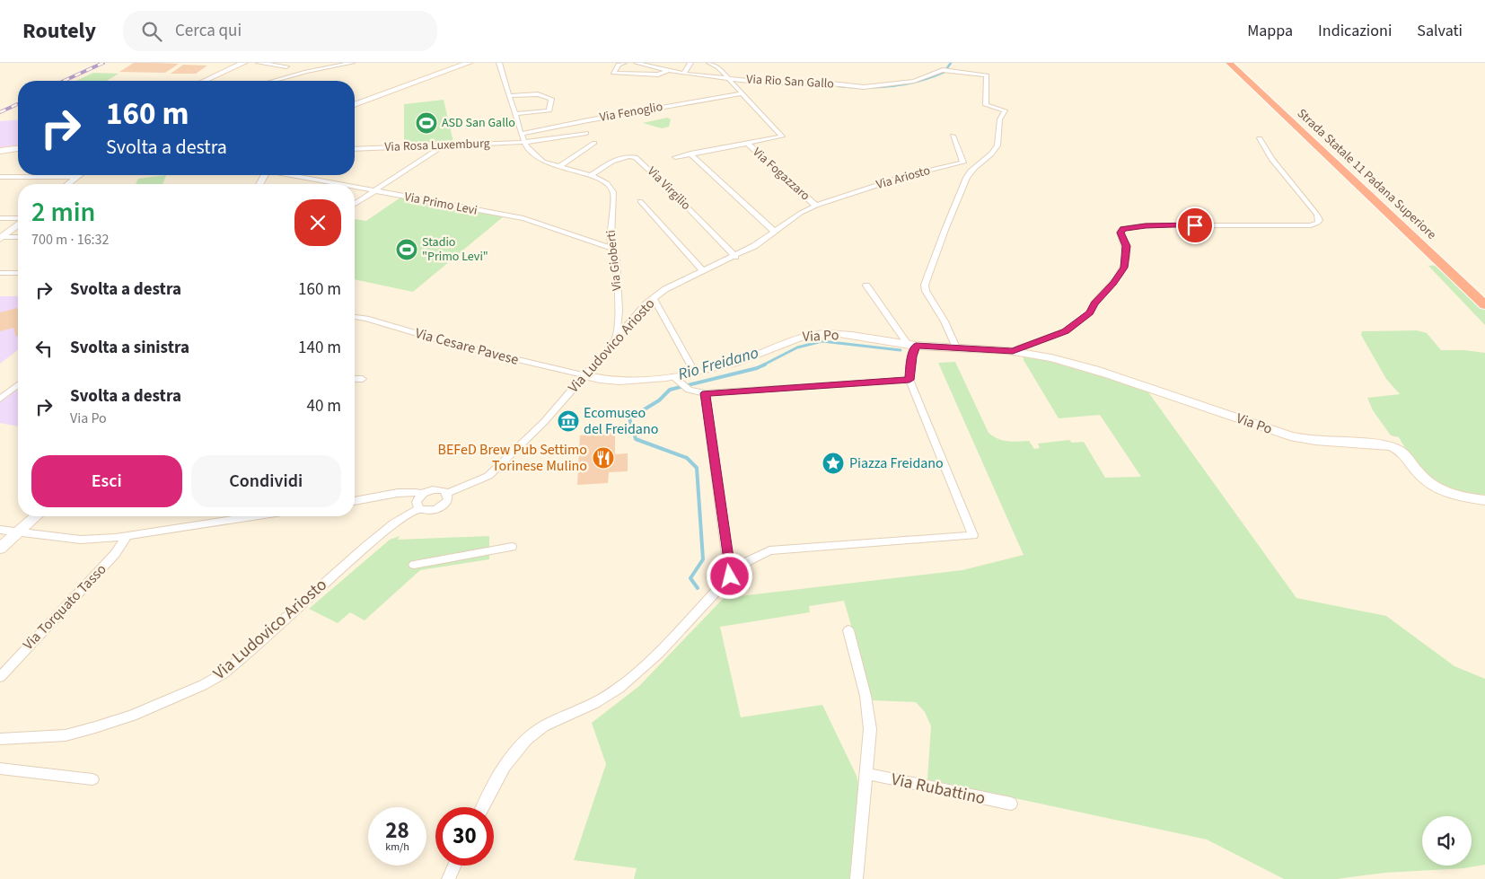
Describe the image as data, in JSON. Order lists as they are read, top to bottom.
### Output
{
  "streets": {
    "highway": ["Strada Statale 11 Padana Superiore"],
    "street": [
      "Via Rio San Gallo",
      "Via Fenoglio",
      "Via Rosa Luxemburg",
      "Via Fogazzaro",
      "Via Ariosto",
      "Via Virgilio",
      "Via Primo Levi",
      "Via Gioberti",
      "Via Po",
      "Via Ludovico Ariosto",
      "Via Cesare Pavese",
      "Via Torquato Tasso",
      "Via Rubattino"
    ]
  },
  "crossings": [
    ["Via Rio San Gallo", "Via Po"],
    ["Via Fenoglio", "Via Gioberti"],
    ["Via Rosa Luxemburg", "Via Gioberti"],
    ["Via Fogazzaro", "Via Ariosto"],
    ["Via Fogazzaro", "Via Ludovico Ariosto"],
    ["Via Ariosto", "Via Ludovico Ariosto"],
    ["Via Virgilio", "Via Gioberti"],
    ["Via Virgilio", "Via Ludovico Ariosto"],
    ["Via Primo Levi", "Via Gioberti"],
    ["Via Gioberti", "Via Ludovico Ariosto"],
    ["Via Po", "Via Ludovico Ariosto"],
    ["Via Po", "Via Cesare Pavese"],
    ["Via Ludovico Ariosto", "Via Cesare Pavese"]
  ],
  "water": ["Rio Freidano"],
  "places": {
    "sports": ["ASD San Gallo", "Stadio \"Primo Levi\""],
    "museum": ["Ecomuseo del Freidano"],
    "restaurant": ["BEFeD Brew Pub Settimo Torinese Mulino"],
    "place": ["Piazza Freidano"]
  },
  "page": {
    "header": "Routely",
    "search": "Cerca qui",
    "nav": ["Mappa", "Indicazioni", "Salvati"],
    "turn": ["160 m", "Svolta a destra"],
    "heading": ["2 min", "700 m · 16:32"],
    "list": [
      {
        "name": "Svolta a destra",
        "value": "160 m"
      },
      {
        "name": "Svolta a sinistra",
        "value": "140 m"
      },
      {
        "name": "Svolta a destra",
        "note": "Via Po",
        "value": "40 m"
      }
    ],
    "buttons": ["Esci", "Condividi"],
    "speed": "28 km/h",
    "limit": "30"
  }
}
